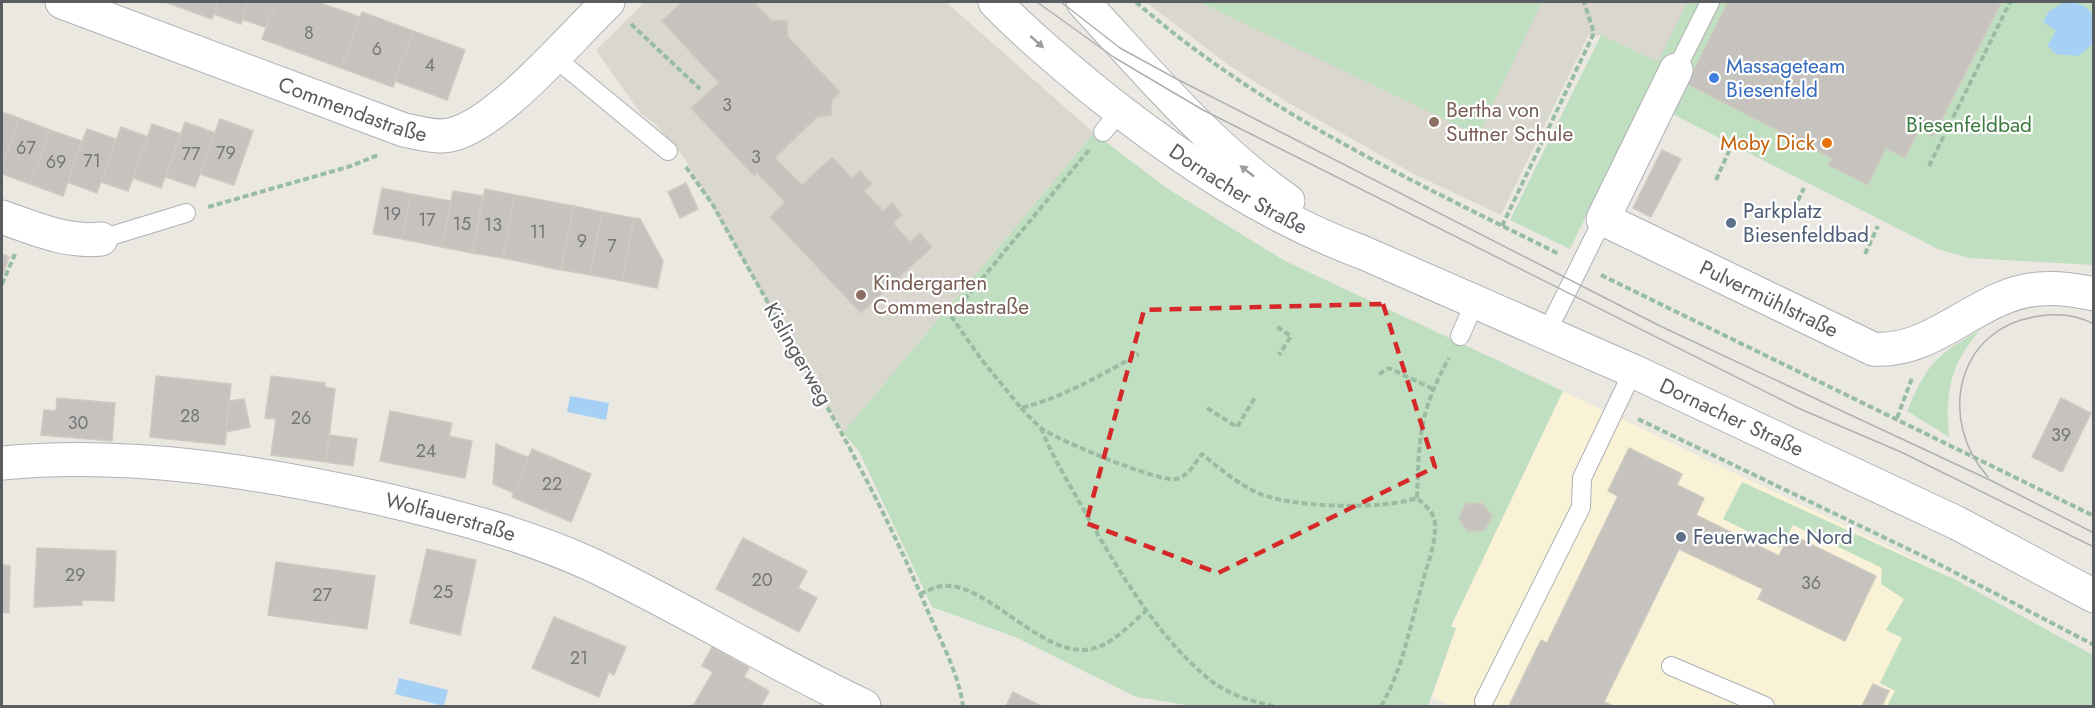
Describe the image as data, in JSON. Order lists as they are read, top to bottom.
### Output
{
  "streets": {
    "street": [
      "Commendastraße",
      "Dornacher Straße",
      "Pulvermühlstraße",
      "Wolfauerstraße"
    ],
    "path": ["Kislingerweg"]
  },
  "parks": ["Biesenfeldbad"],
  "places": [
    "Massageteam Biesenfeld",
    "Bertha von Suttner Schule",
    "Moby Dick",
    "Parkplatz Biesenfeldbad",
    "Kindergarten Commendastraße",
    "Feuerwache Nord"
  ],
  "house_numbers": [
    "8",
    "6",
    "4",
    "3",
    "67",
    "79",
    "77",
    "3",
    "71",
    "69",
    "19",
    "17",
    "15",
    "13",
    "11",
    "9",
    "7",
    "28",
    "26",
    "30",
    "39",
    "24",
    "22",
    "29",
    "20",
    "36",
    "25",
    "27",
    "21"
  ]
}
